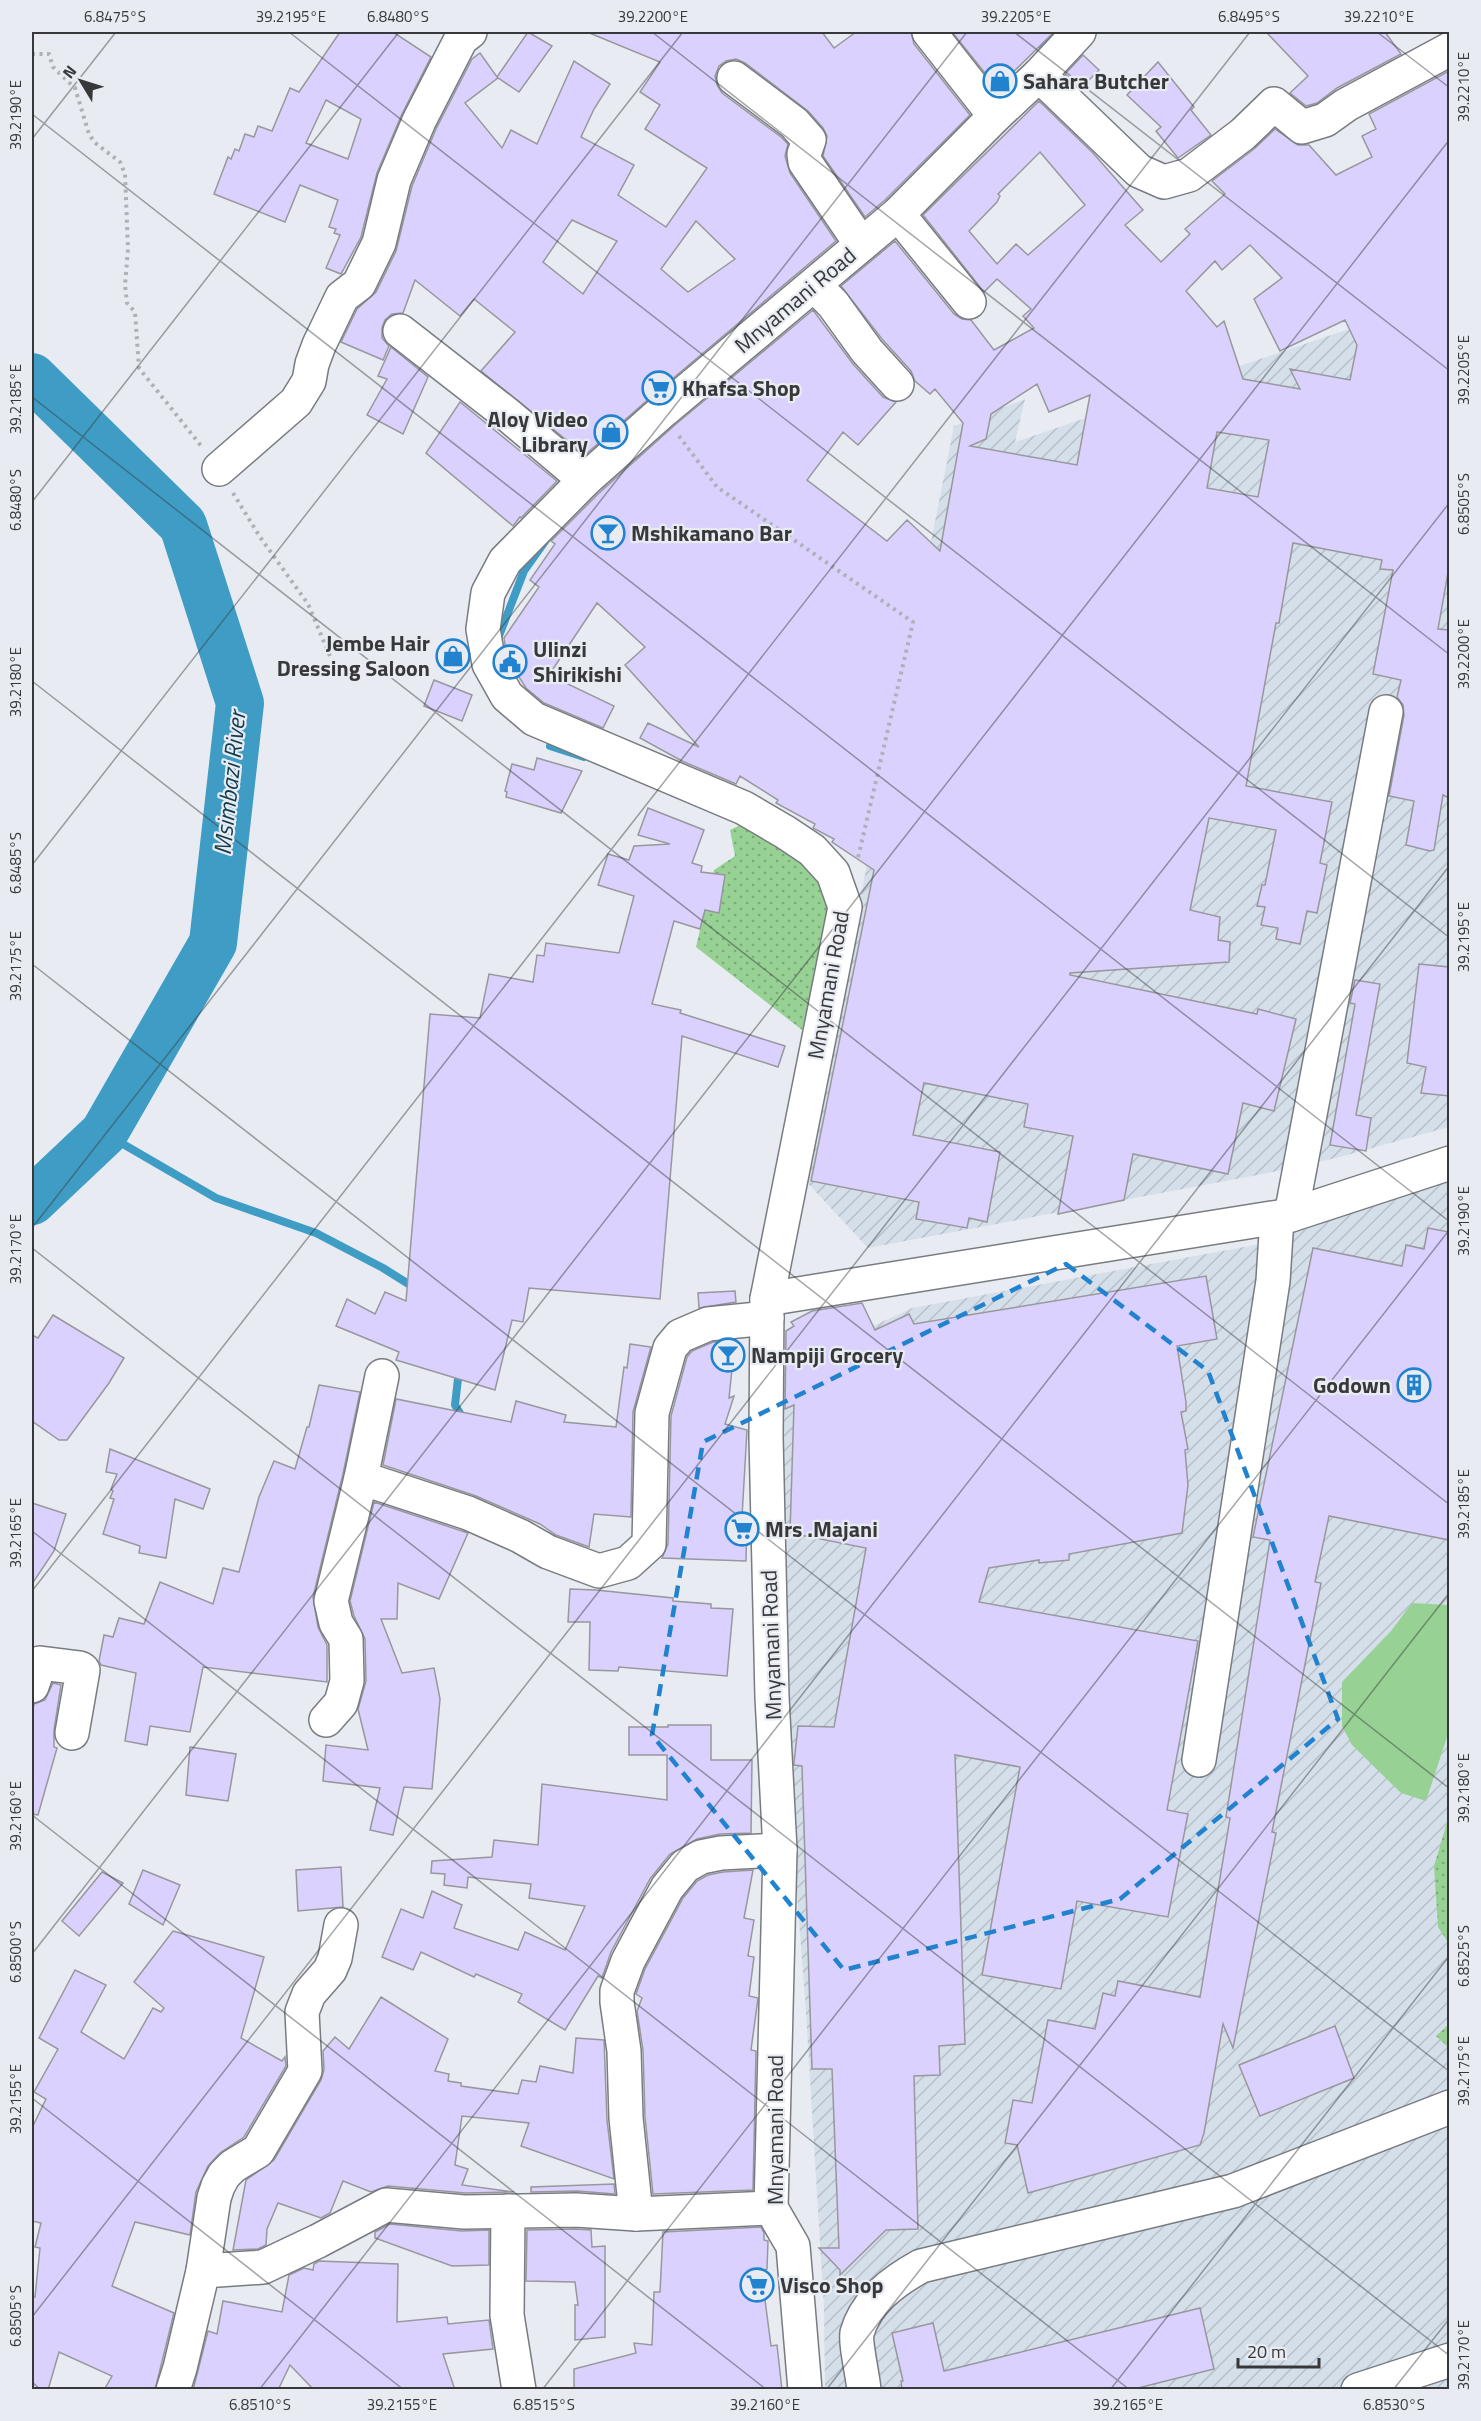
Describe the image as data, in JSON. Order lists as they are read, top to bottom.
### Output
{
  "streets": {
    "street": ["Mnyamani Road"]
  },
  "water": ["Msimbazi River"],
  "places": {
    "shop": ["Sahara Butcher", "Aloy Video Library", "Jembe Hair Dressing Saloon"],
    "supermarket": ["Khafsa Shop", "Mrs .Majani", "Visco Shop"],
    "bar": ["Mshikamano Bar", "Nampiji Grocery"],
    "public building": ["Ulinzi Shirikishi"],
    "building": ["Godown"]
  },
  "scale_bar": "20 m",
  "north": "top left",
  "coordinates": [
    "6.8475°S",
    "39.2195°E",
    "6.8480°S",
    "39.2200°E",
    "39.2205°E",
    "6.8495°S",
    "39.2210°E",
    "39.2190°E",
    "39.2185°E",
    "6.8505°S",
    "39.2180°E",
    "6.8485°S",
    "39.2175°E",
    "39.2170°E",
    "39.2165°E",
    "39.2160°E",
    "6.8500°S",
    "6.8525°S",
    "39.2155°E",
    "6.8510°S",
    "6.8515°S",
    "6.8530°S"
  ]
}
